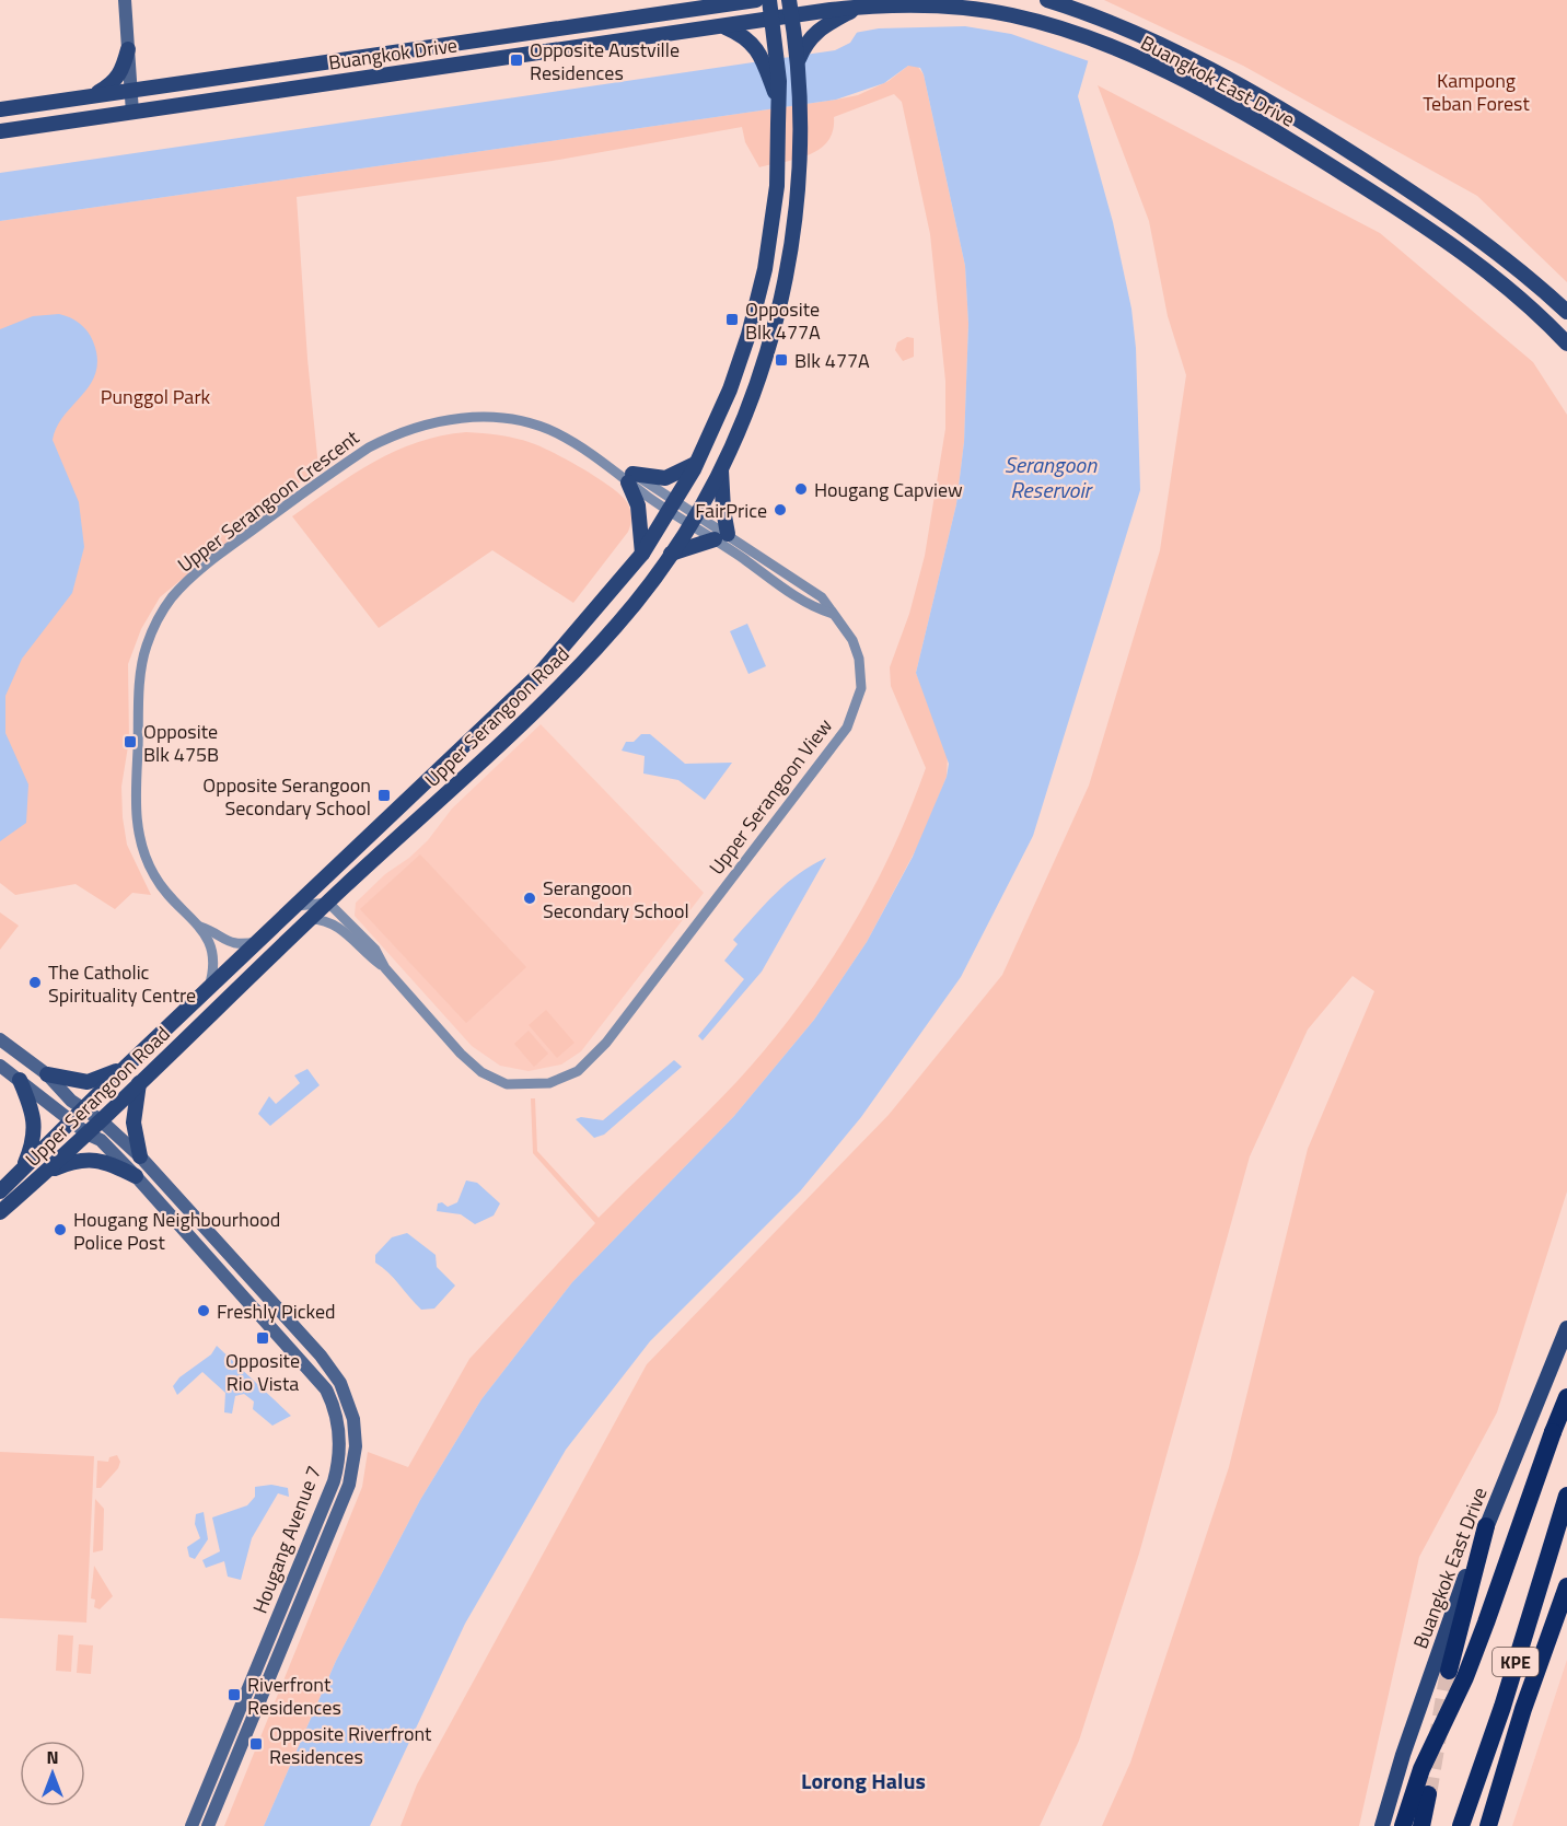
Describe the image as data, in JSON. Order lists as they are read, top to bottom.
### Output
{
  "streets": {
    "highway": ["KPE"],
    "main road": [
      "Buangkok Drive",
      "Buangkok East Drive",
      "Upper Serangoon Road",
      "Hougang Avenue 7"
    ],
    "street": ["Upper Serangoon Crescent", "Upper Serangoon View"]
  },
  "crossings": [
    ["Buangkok Drive", "Buangkok East Drive"],
    ["Buangkok Drive", "Upper Serangoon Road"],
    ["Buangkok East Drive", "Upper Serangoon Road"],
    ["Upper Serangoon Crescent", "Upper Serangoon Road"],
    ["Upper Serangoon Crescent", "Upper Serangoon View"],
    ["Upper Serangoon Road", "Upper Serangoon View"],
    ["Upper Serangoon Road", "Hougang Avenue 7"]
  ],
  "districts": ["Lorong Halus"],
  "water": ["Serangoon Reservoir"],
  "parks": ["Kampong Teban Forest", "Punggol Park"],
  "places": {
    "transit": [
      "Opposite Austville Residences",
      "Opposite Blk 477A",
      "Blk 477A",
      "Opposite Blk 475B",
      "Opposite Serangoon Secondary School",
      "Opposite Rio Vista",
      "Riverfront Residences",
      "Opposite Riverfront Residences"
    ],
    "other": [
      "Hougang Capview",
      "FairPrice",
      "Serangoon Secondary School",
      "The Catholic Spirituality Centre",
      "Hougang Neighbourhood Police Post",
      "Freshly Picked"
    ]
  },
  "north": "top"
}
